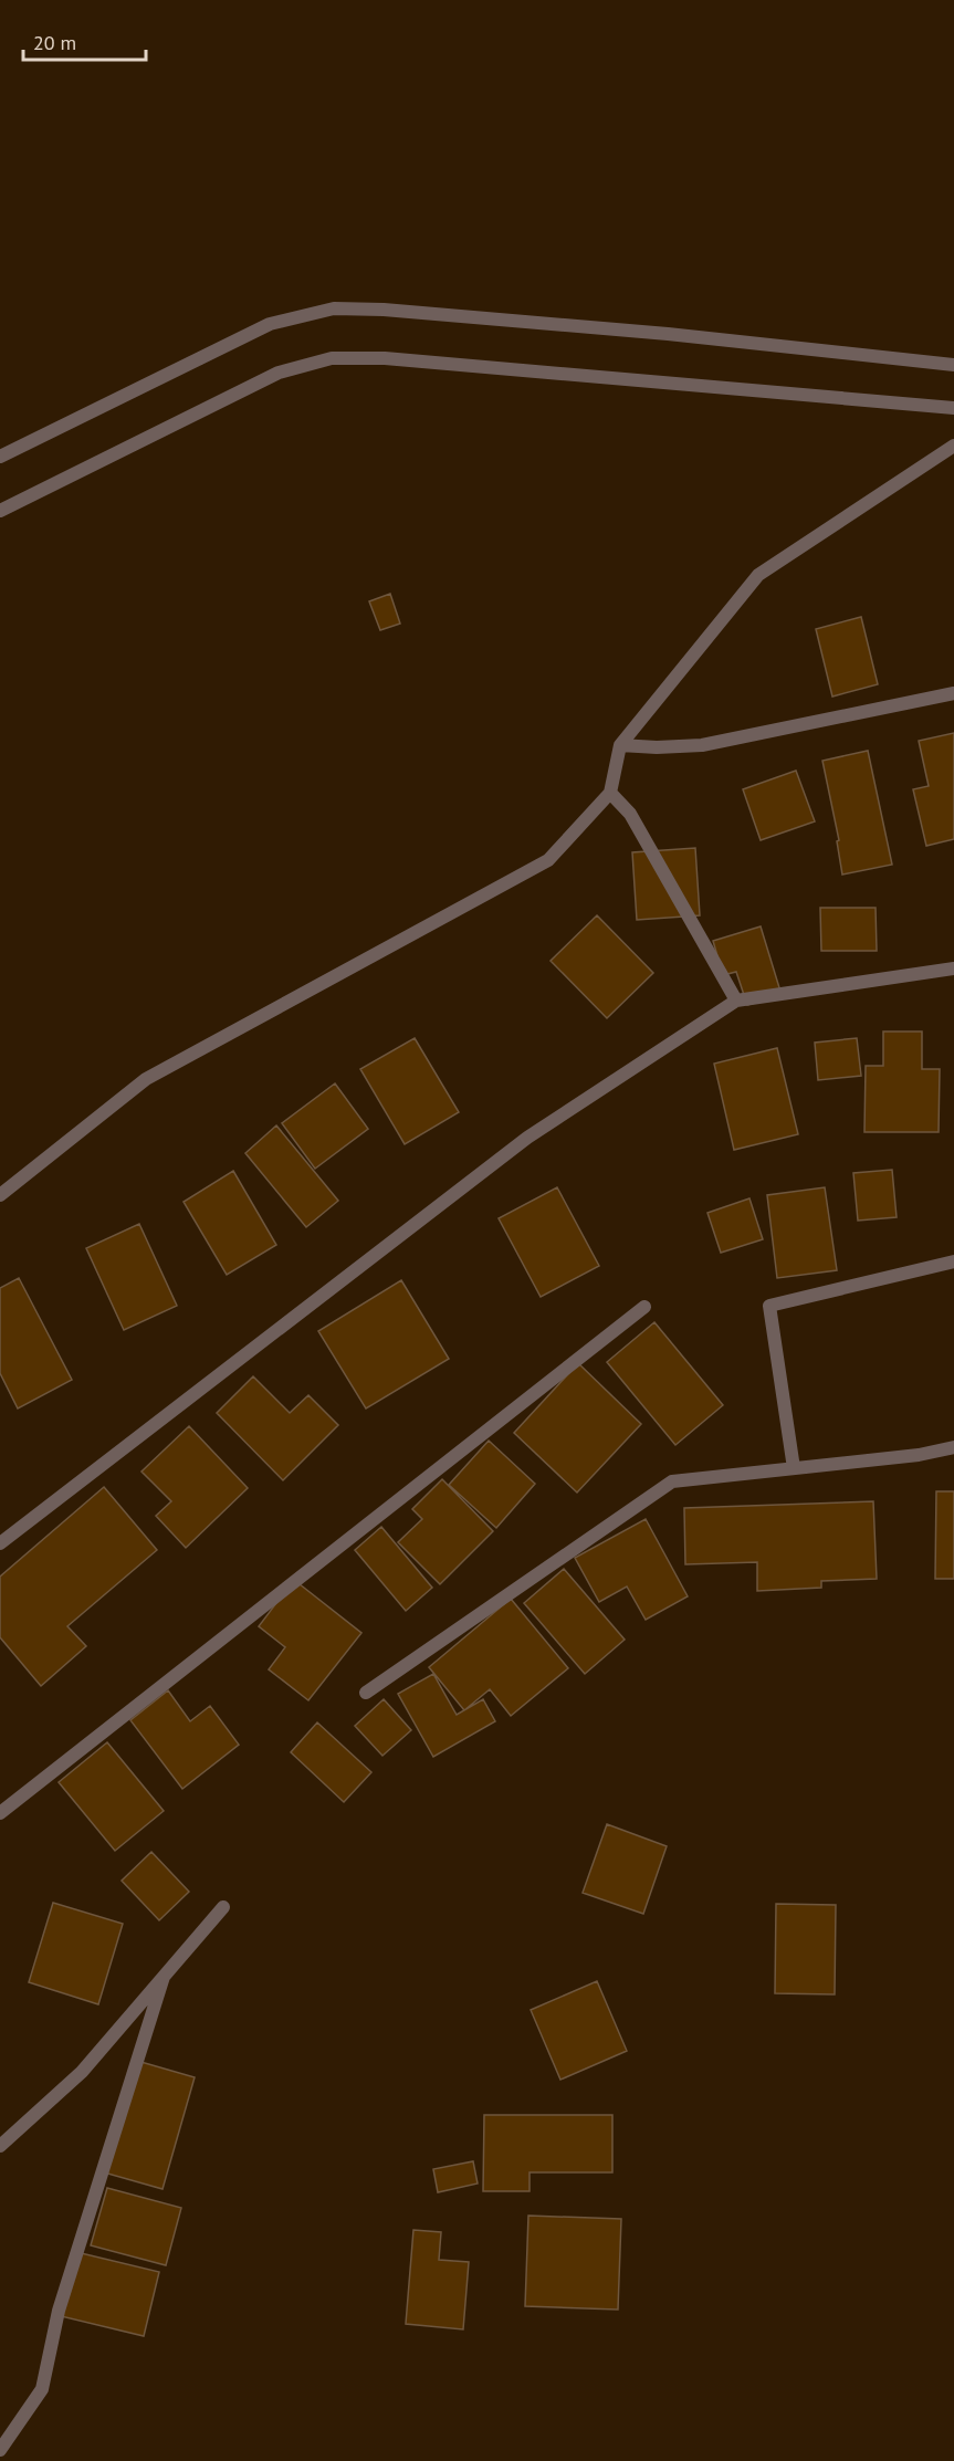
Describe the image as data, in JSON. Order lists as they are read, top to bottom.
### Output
{
  "scale_bar": "20 m"
}
